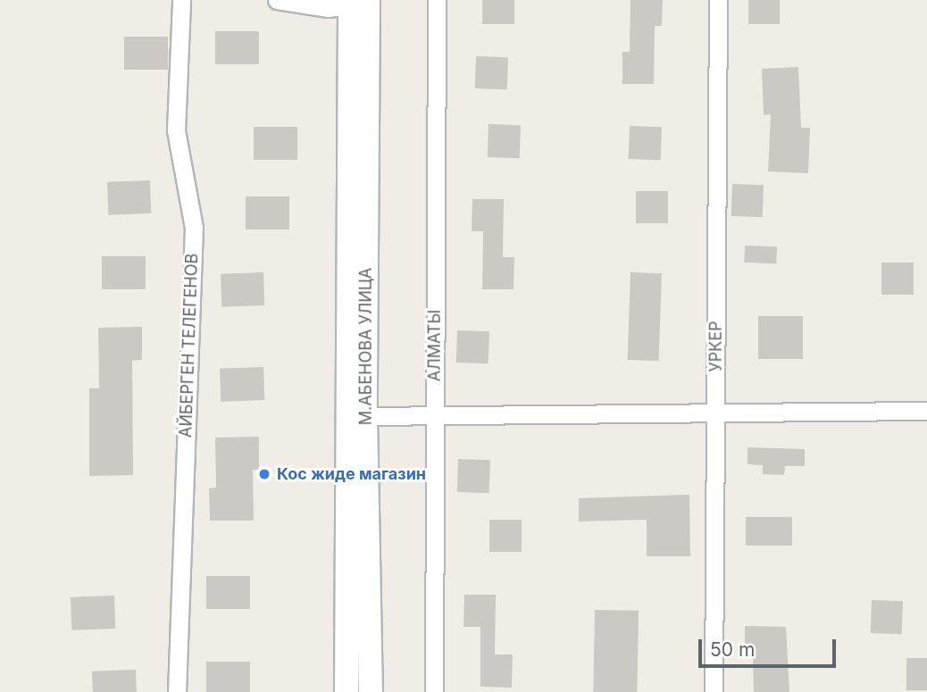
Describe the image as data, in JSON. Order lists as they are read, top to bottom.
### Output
{
  "streets": {
    "main road": ["М.АБЕНОВА УЛИЦА"],
    "street": ["АЙБЕРГЕН ТЕЛЕГЕНОВ", "АЛМАТЫ", "УРКЕР"]
  },
  "places": ["Кос жиде магазин"],
  "scale_bar": "50 m"
}
